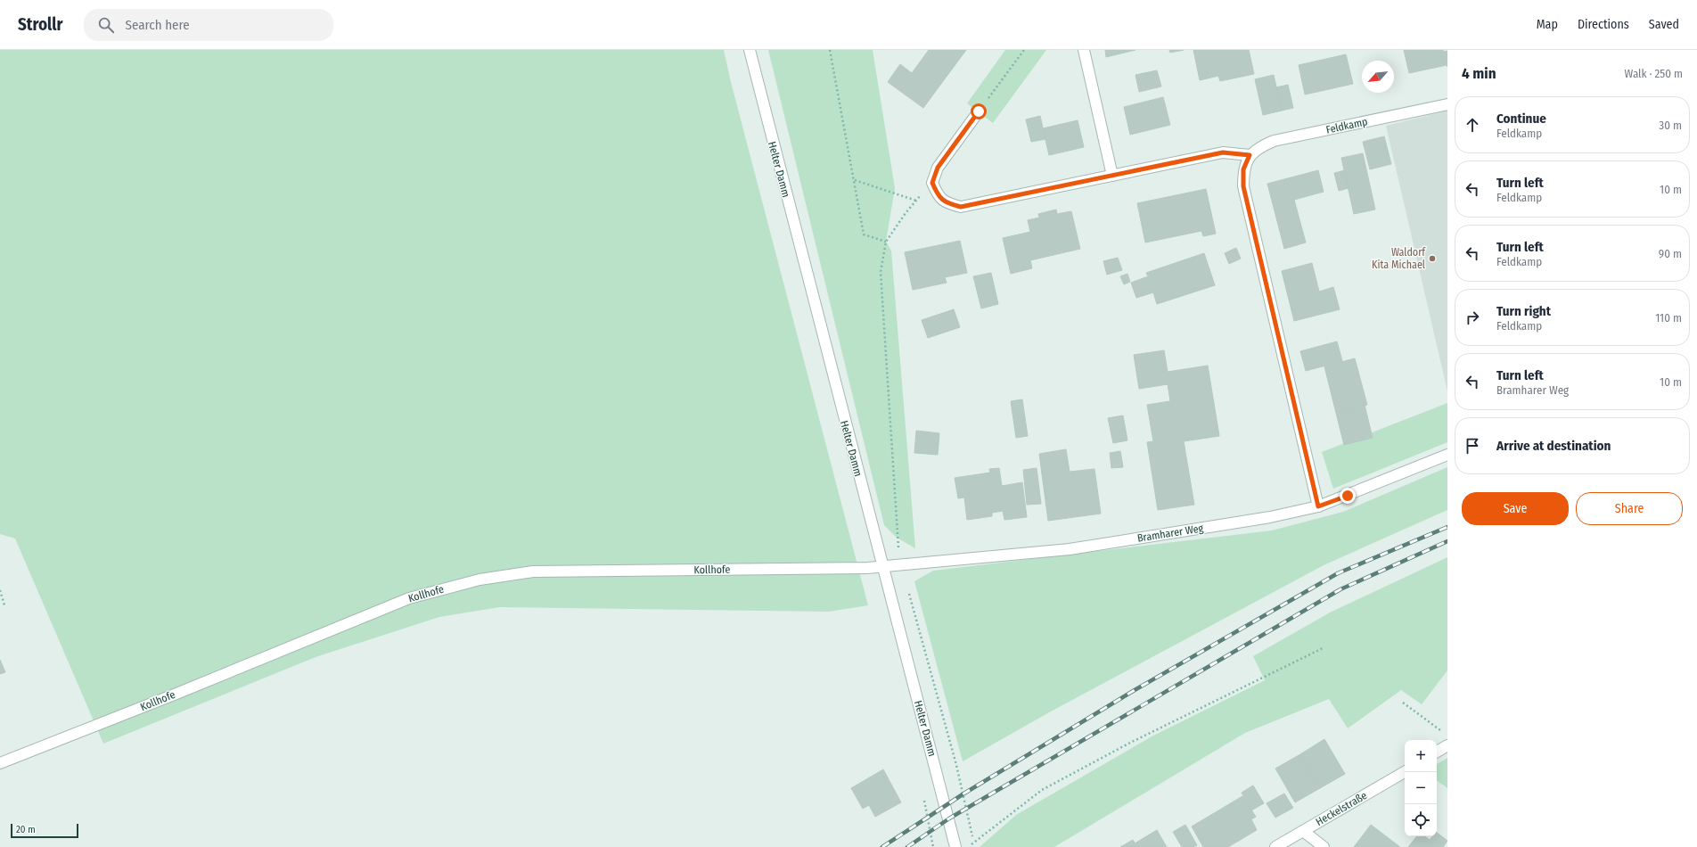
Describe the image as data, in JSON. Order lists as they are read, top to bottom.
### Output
{
  "streets": {
    "street": [
      "Feldkamp",
      "Helter Damm",
      "Bramharer Weg",
      "Kollhofe",
      "Heckelstraße"
    ]
  },
  "crossings": [
    ["Helter Damm", "Bramharer Weg"],
    ["Helter Damm", "Kollhofe"],
    ["Bramharer Weg", "Kollhofe"]
  ],
  "places": ["Waldorf Kita Michael"],
  "scale_bar": "20 m",
  "north": "bottom left",
  "page": {
    "header": "Strollr",
    "search": "Search here",
    "nav": ["Map", "Directions", "Saved"],
    "heading": ["4 min", "Walk · 250 m"],
    "list": [
      ["Continue", "Feldkamp", "30 m"],
      ["Turn left", "Feldkamp", "10 m"],
      ["Turn left", "Feldkamp", "90 m"],
      ["Turn right", "Feldkamp", "110 m"],
      ["Turn left", "Bramharer Weg", "10 m"],
      "Arrive at destination"
    ],
    "buttons": ["Save", "Share"],
    "map_buttons": ["+", "−"],
    "scale": "20 m"
  }
}
